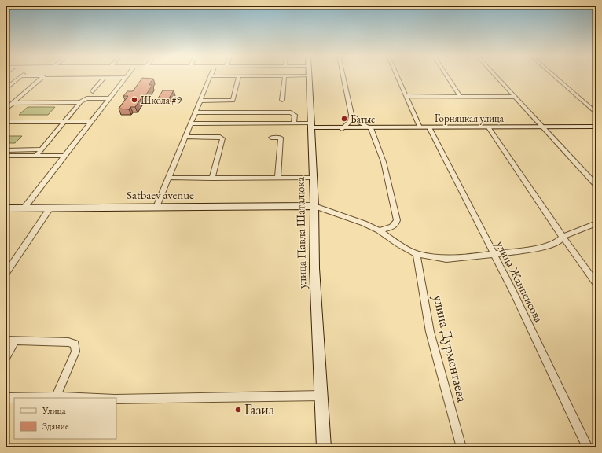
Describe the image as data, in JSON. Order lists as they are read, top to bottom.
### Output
{
  "streets": {
    "street": [
      "Горняцкая улица",
      "Satbaev avenue",
      "улица Павла Шаталюка",
      "улица Жанпеисова",
      "улица Дурментаева"
    ]
  },
  "crossings": [
    ["Горняцкая улица", "улица Павла Шаталюка"],
    ["Горняцкая улица", "улица Жанпеисова"],
    ["Satbaev avenue", "улица Павла Шаталюка"]
  ],
  "places": ["Школа #9", "Батыс", "Газиз"],
  "legend": ["Улица", "Здание"]
}
